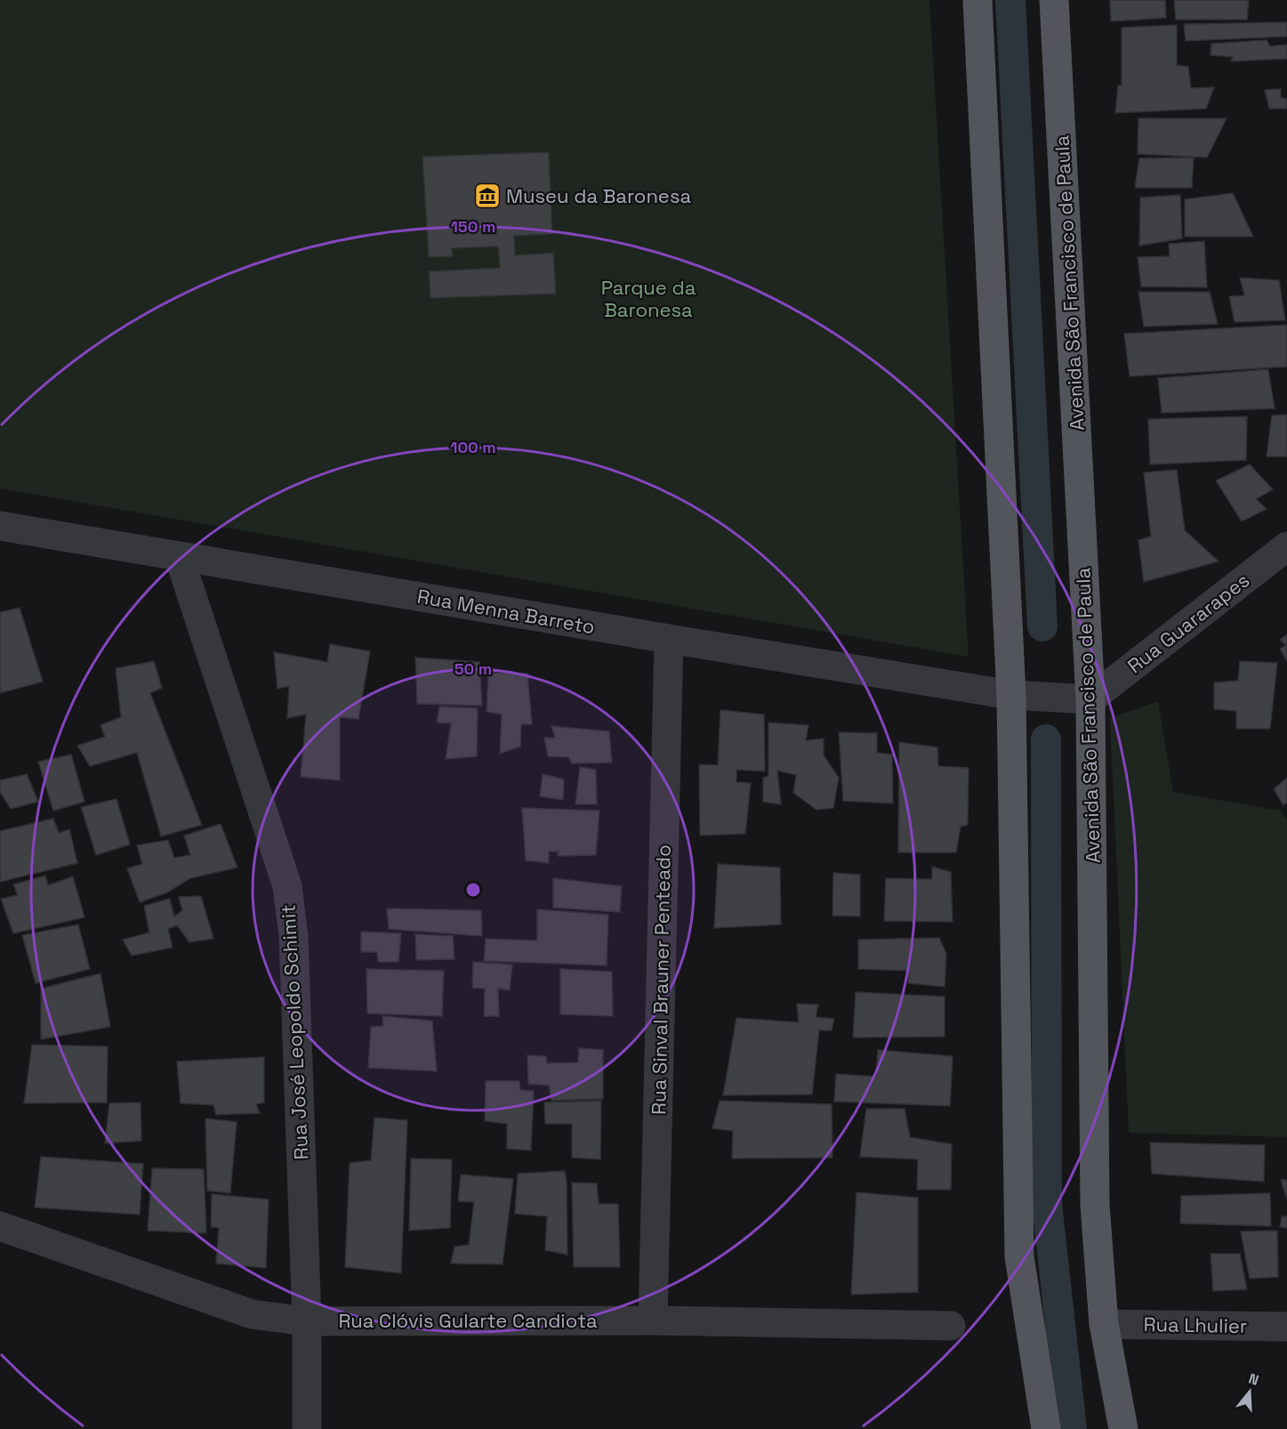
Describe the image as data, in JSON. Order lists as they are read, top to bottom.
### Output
{
  "streets": {
    "main road": ["Avenida São Francisco de Paula"],
    "street": [
      "Rua Menna Barreto",
      "Rua Guararapes",
      "Rua Sinval Brauner Penteado",
      "Rua José Leopoldo Schimit",
      "Rua Clóvis Gularte Candiota",
      "Rua Lhulier"
    ]
  },
  "crossings": [
    ["Avenida São Francisco de Paula", "Rua Menna Barreto"],
    ["Avenida São Francisco de Paula", "Rua Guararapes"],
    ["Avenida São Francisco de Paula", "Rua Lhulier"],
    ["Rua Menna Barreto", "Rua Guararapes"],
    ["Rua Menna Barreto", "Rua Sinval Brauner Penteado"],
    ["Rua Menna Barreto", "Rua José Leopoldo Schimit"],
    ["Rua Sinval Brauner Penteado", "Rua Clóvis Gularte Candiota"],
    ["Rua José Leopoldo Schimit", "Rua Clóvis Gularte Candiota"]
  ],
  "parks": ["Parque da Baronesa"],
  "places": {
    "museum": ["Museu da Baronesa"]
  },
  "north": "top",
  "rings": ["150 m", "100 m", "50 m"]
}
